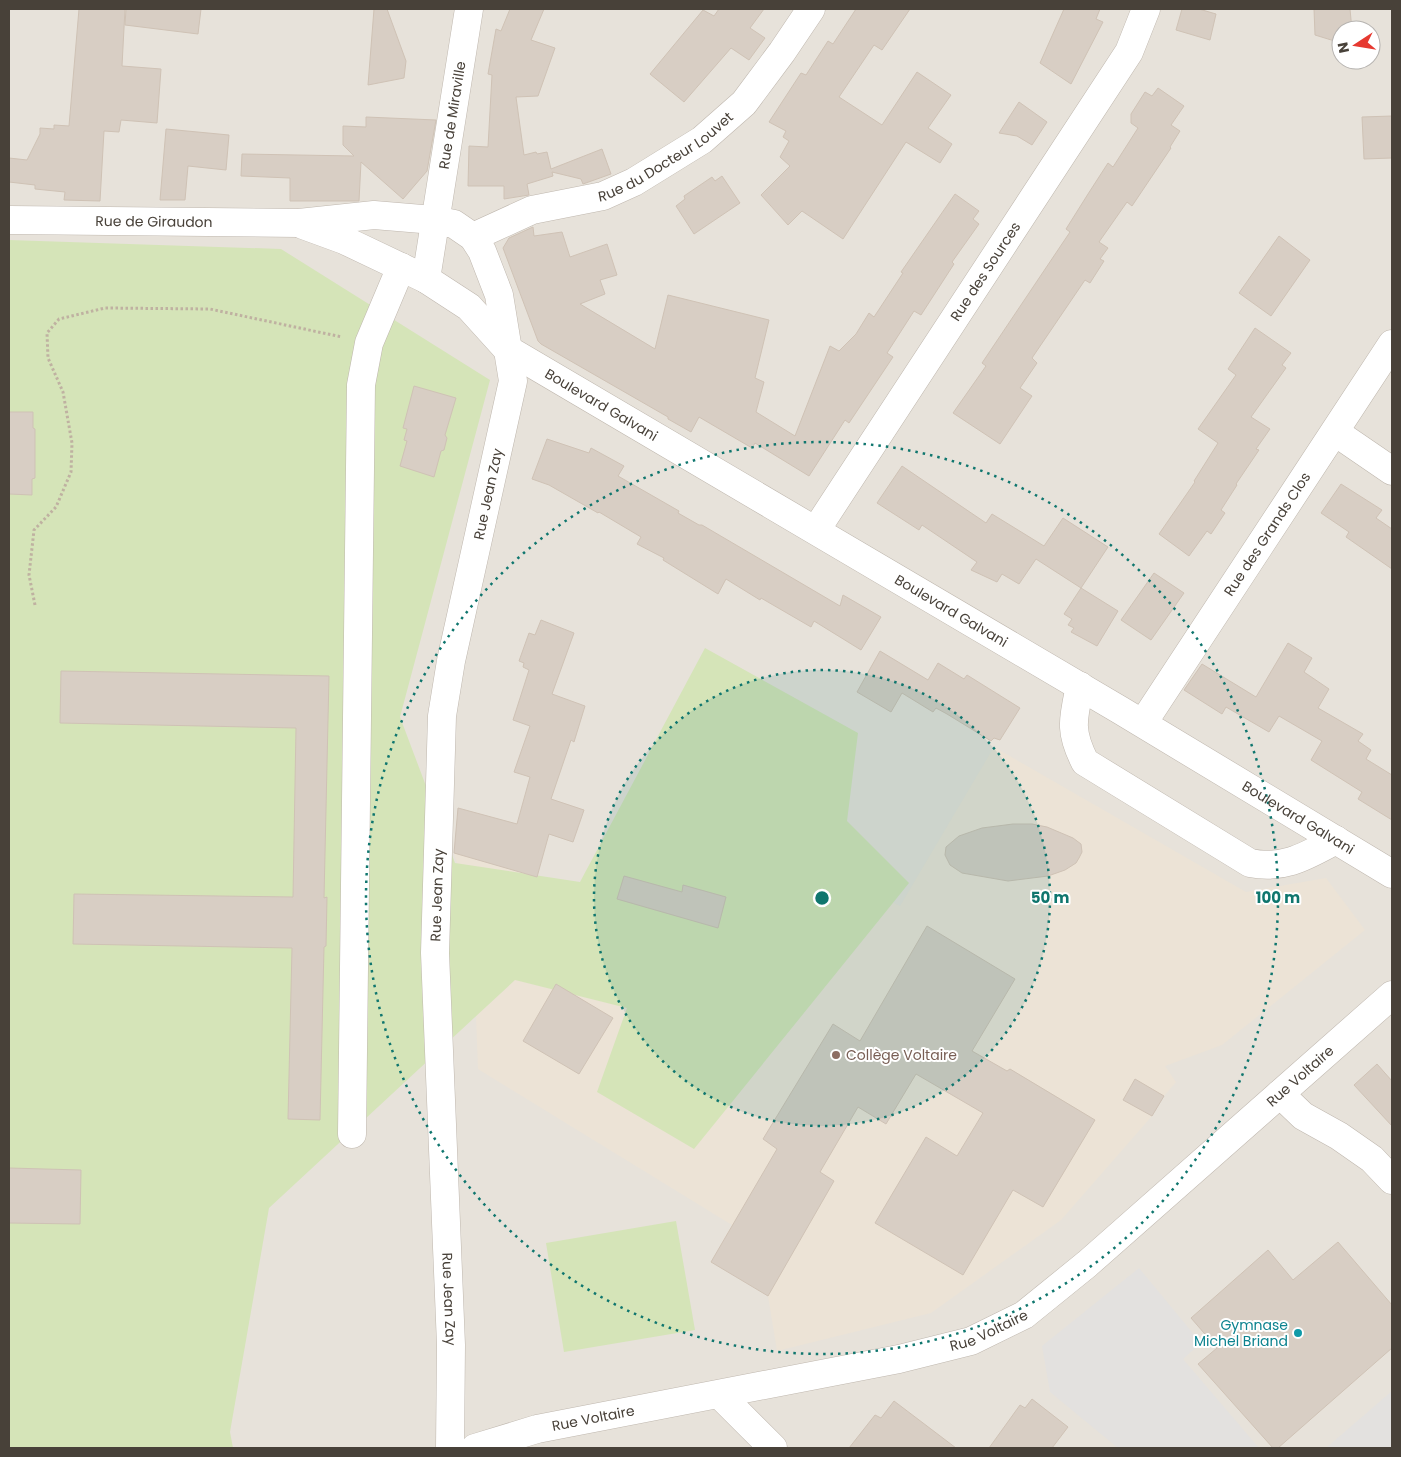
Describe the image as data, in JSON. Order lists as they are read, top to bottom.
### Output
{
  "streets": {
    "street": [
      "Rue de Miraville",
      "Rue du Docteur Louvet",
      "Rue de Giraudon",
      "Rue des Sources",
      "Boulevard Galvani",
      "Rue Jean Zay",
      "Rue des Grands Clos",
      "Rue Voltaire"
    ]
  },
  "crossings": [
    ["Rue de Miraville", "Rue de Giraudon"],
    ["Rue de Giraudon", "Boulevard Galvani"],
    ["Rue de Giraudon", "Rue Jean Zay"],
    ["Rue des Sources", "Boulevard Galvani"],
    ["Boulevard Galvani", "Rue Jean Zay"],
    ["Boulevard Galvani", "Rue des Grands Clos"]
  ],
  "places": ["Collège Voltaire", "Gymnase Michel Briand"],
  "north": "left",
  "rings": ["50 m", "100 m"]
}
